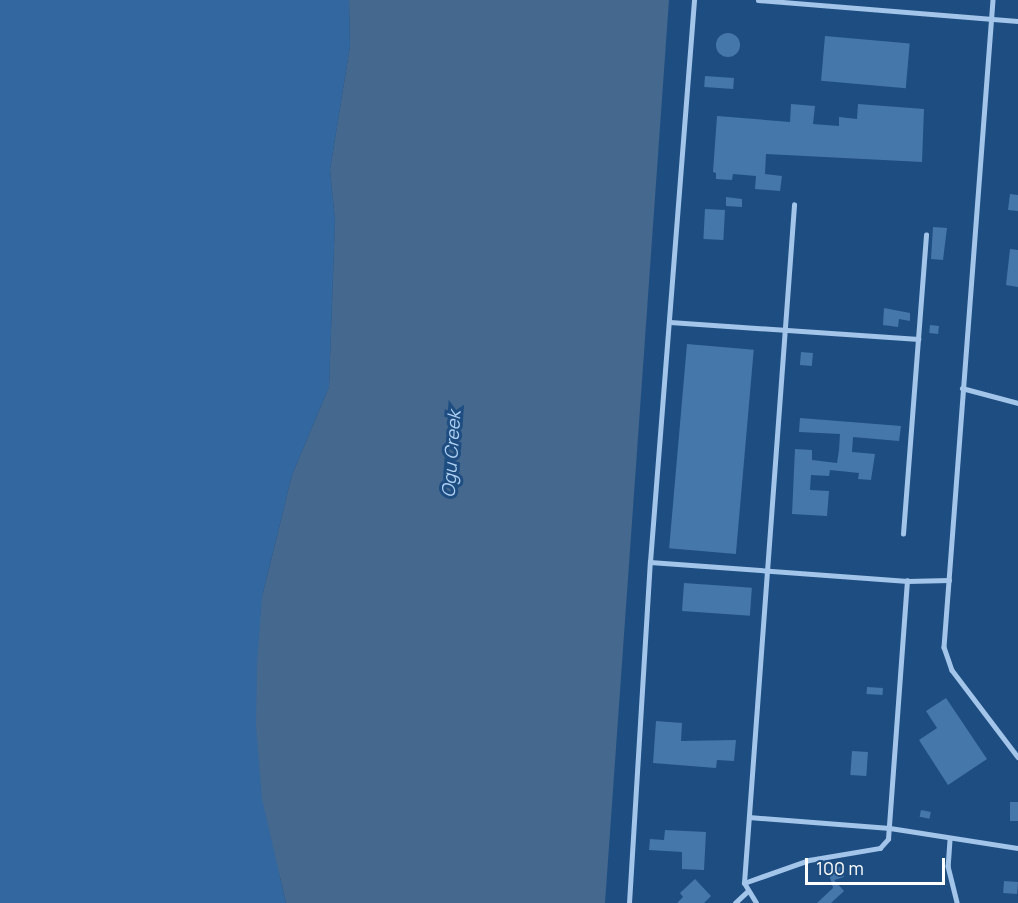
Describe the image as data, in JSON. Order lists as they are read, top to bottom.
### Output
{
  "water": ["Ogu Creek"],
  "scale_bar": "100 m"
}
